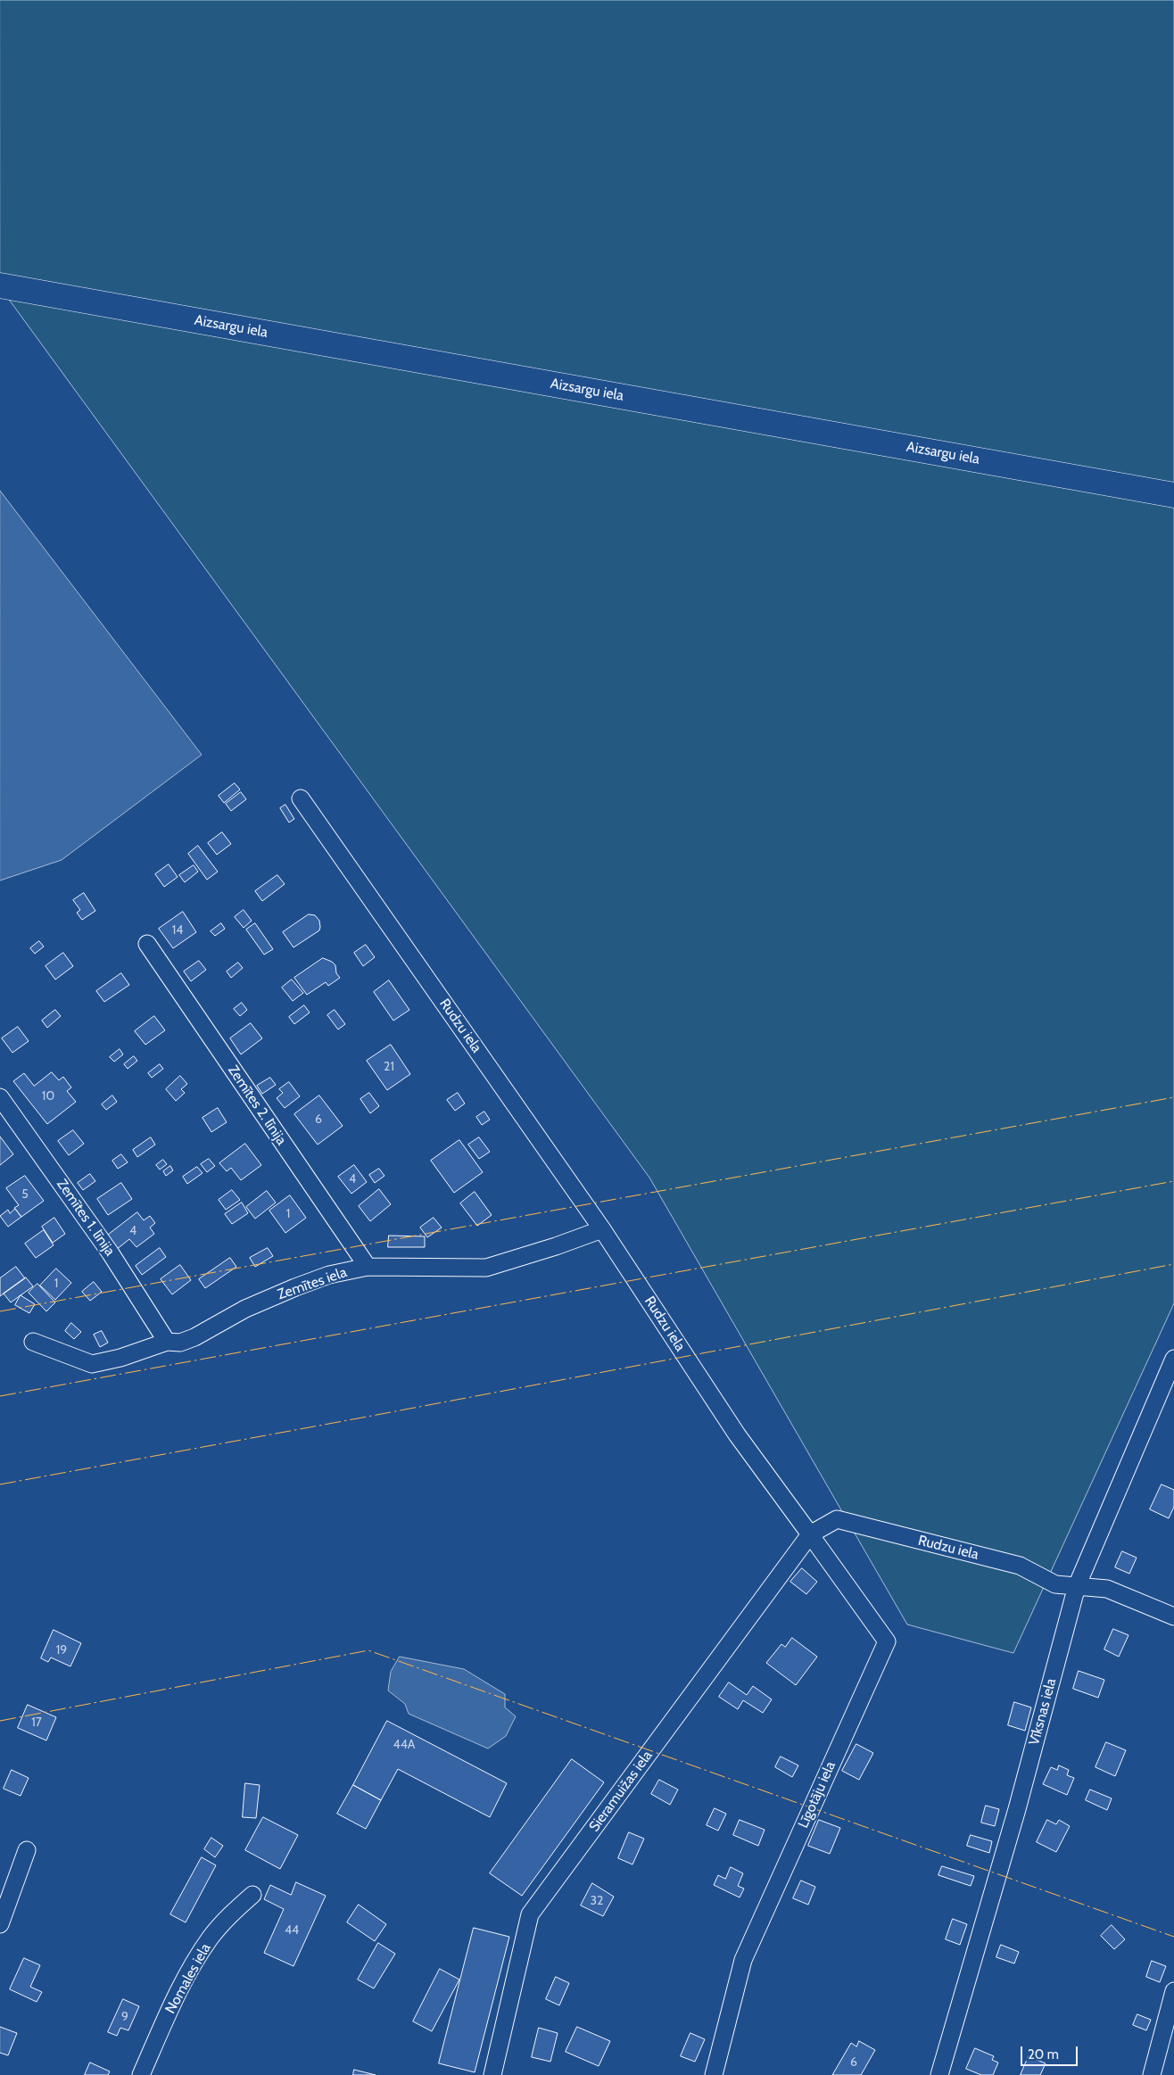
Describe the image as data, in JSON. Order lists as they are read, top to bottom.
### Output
{
  "streets": {
    "highway": ["Aizsargu iela"],
    "street": [
      "Rudzu iela",
      "Zemītes 2. līnija",
      "Zemītes 1. līnija",
      "Zemītes iela",
      "Vīksnas iela",
      "Sieramuižas iela",
      "Līgotāju iela",
      "Nomales iela"
    ]
  },
  "crossings": [
    ["Rudzu iela", "Zemītes iela"],
    ["Rudzu iela", "Vīksnas iela"],
    ["Rudzu iela", "Sieramuižas iela"],
    ["Rudzu iela", "Līgotāju iela"],
    ["Zemītes 2. līnija", "Zemītes iela"],
    ["Zemītes 1. līnija", "Zemītes iela"],
    ["Sieramuižas iela", "Līgotāju iela"]
  ],
  "house_numbers": [
    "14",
    "21",
    "10",
    "6",
    "4",
    "5",
    "1",
    "4",
    "1",
    "19",
    "17",
    "44A",
    "32",
    "44",
    "9",
    "6"
  ],
  "scale_bar": "20 m"
}
